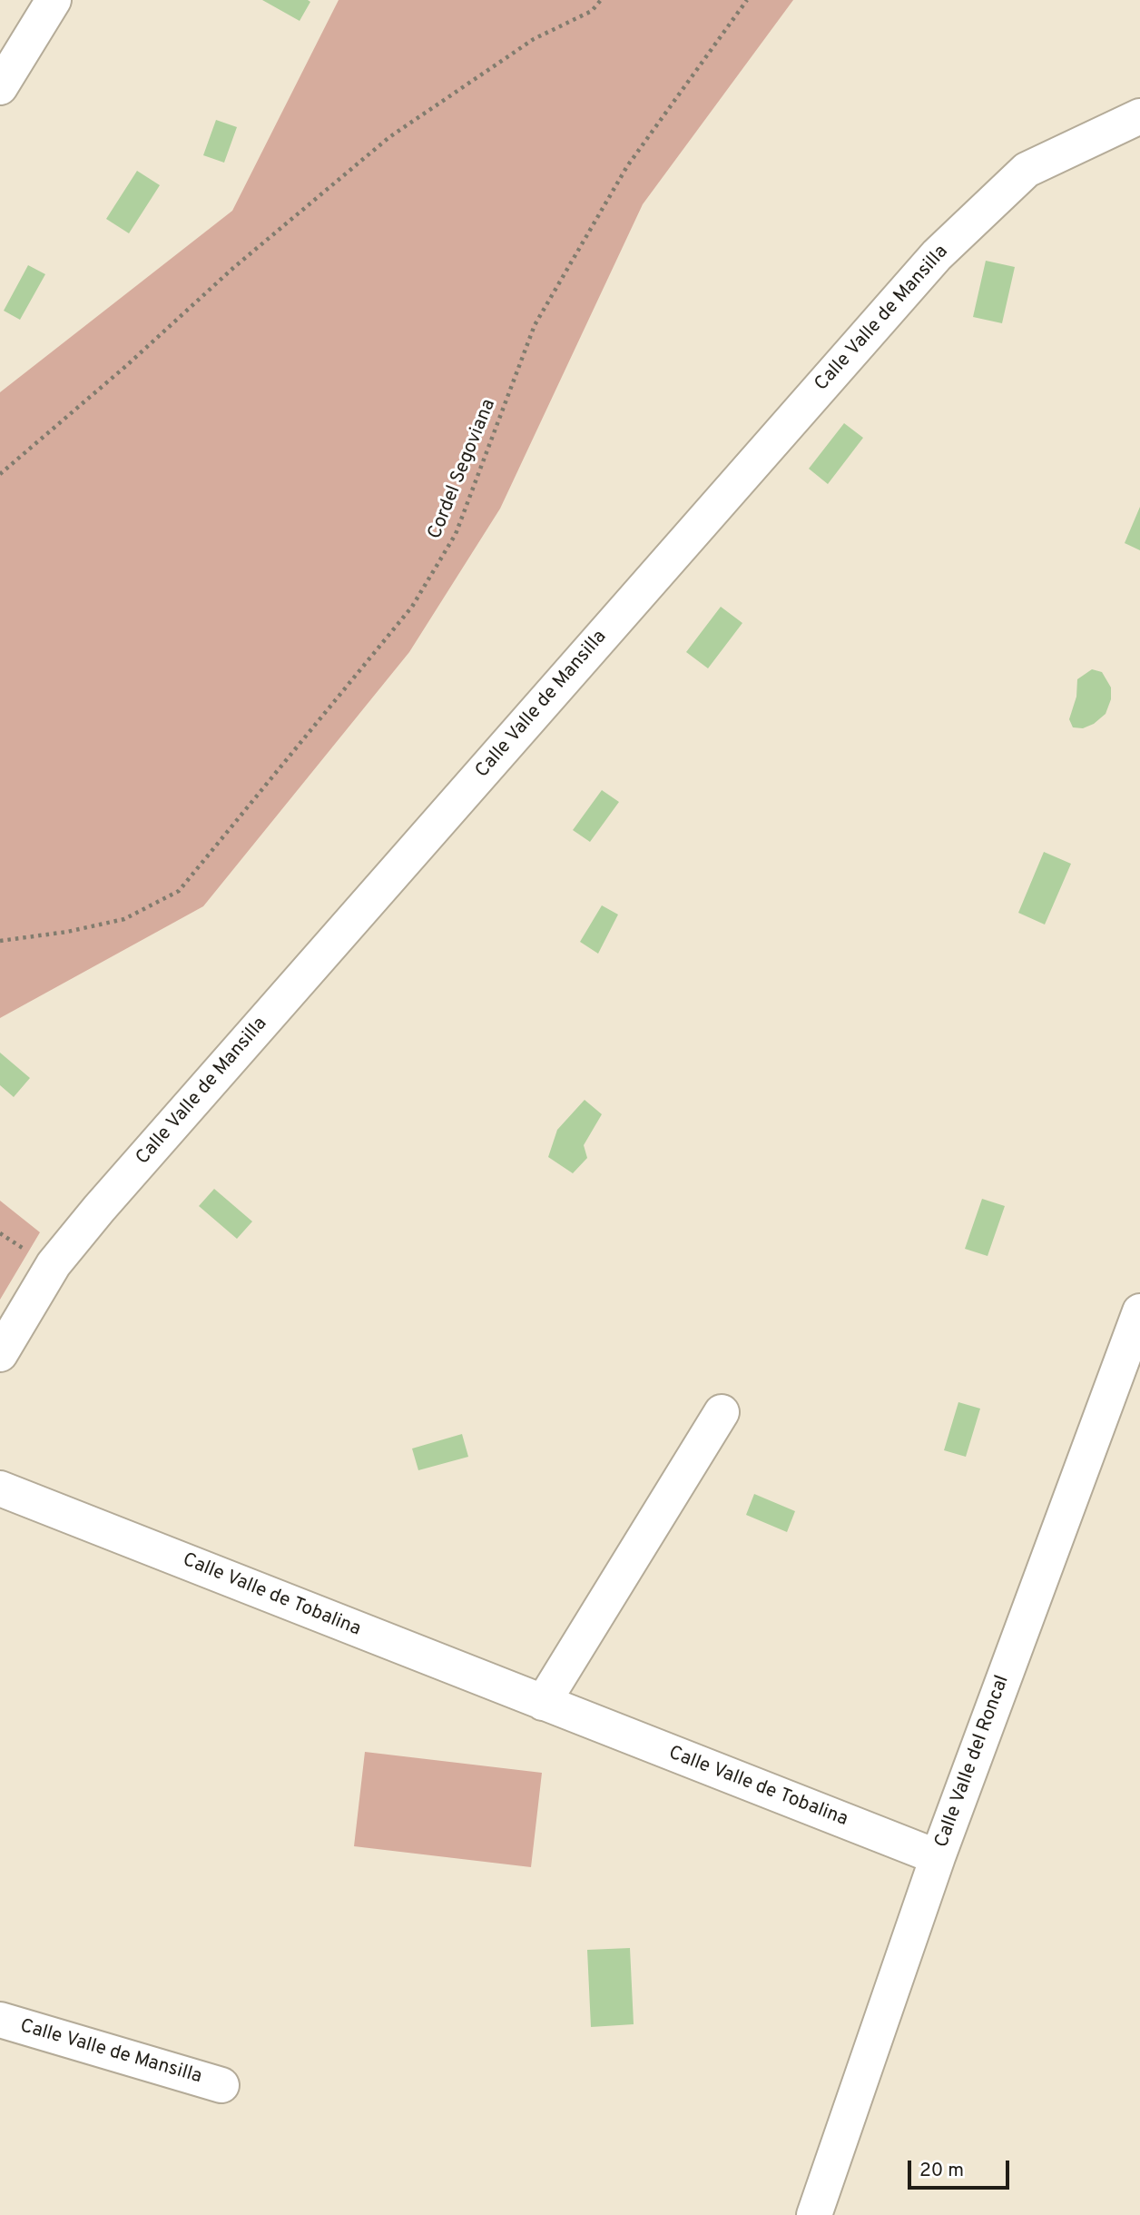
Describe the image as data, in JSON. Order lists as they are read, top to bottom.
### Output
{
  "streets": {
    "street": ["Calle Valle de Mansilla", "Calle Valle de Tobalina", "Calle Valle del Roncal"],
    "path": ["Cordel Segoviana"]
  },
  "crossings": [
    ["Calle Valle de Tobalina", "Calle Valle del Roncal"]
  ],
  "scale_bar": "20 m"
}
